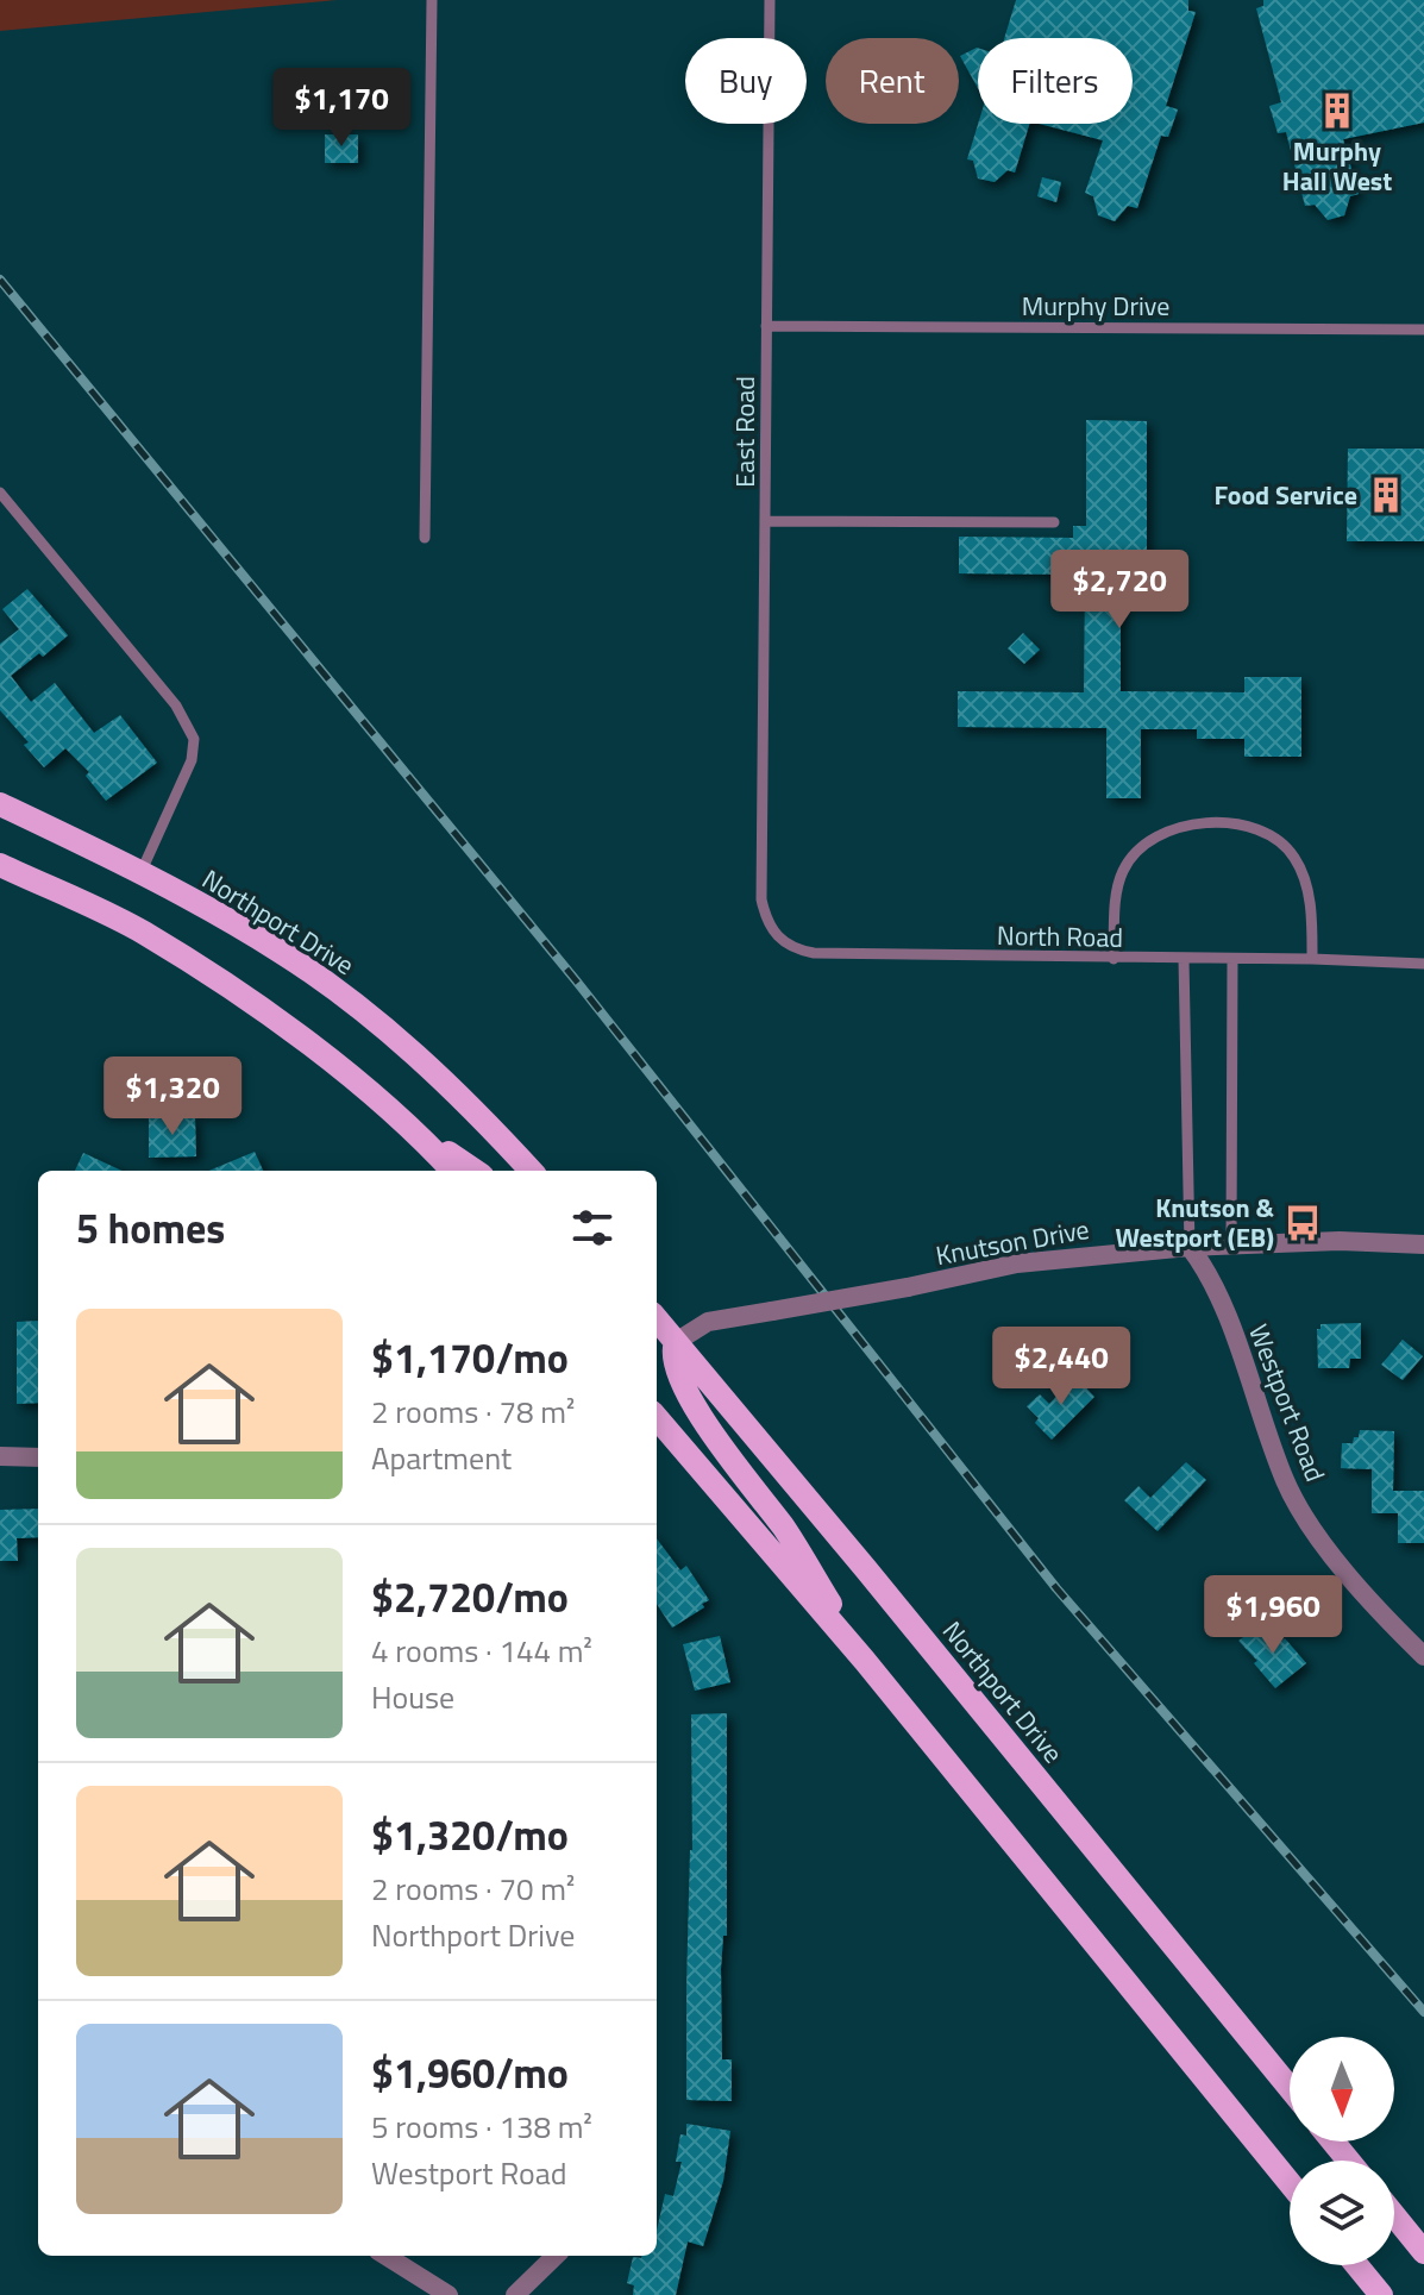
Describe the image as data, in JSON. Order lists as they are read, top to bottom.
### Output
{
  "streets": {
    "main road": ["Northport Drive"],
    "street": ["Knutson Drive", "Westport Road"],
    "lane": ["Murphy Drive", "East Road", "North Road"]
  },
  "crossings": [
    ["Murphy Drive", "East Road"],
    ["East Road", "North Road"],
    ["Northport Drive", "Knutson Drive"],
    ["Knutson Drive", "Westport Road"]
  ],
  "places": {
    "building": ["Murphy Hall West", "Food Service"],
    "bus stop": ["Knutson & Westport (EB)"]
  },
  "north": "bottom",
  "page": {
    "chip": ["Buy", "Rent", "Filters"],
    "price": [
      "$1,170",
      "$2,720",
      "$1,320",
      "$2,440",
      "$1,960"
    ],
    "heading": "5 homes",
    "list": [
      {
        "name": "$1,170/mo",
        "note": "2 rooms · 78 m² · Apartment"
      },
      {
        "name": "$2,720/mo",
        "note": "4 rooms · 144 m² · House"
      },
      {
        "name": "$1,320/mo",
        "note": "2 rooms · 70 m² · Northport Drive"
      },
      {
        "name": "$1,960/mo",
        "note": "5 rooms · 138 m² · Westport Road"
      }
    ]
  }
}
